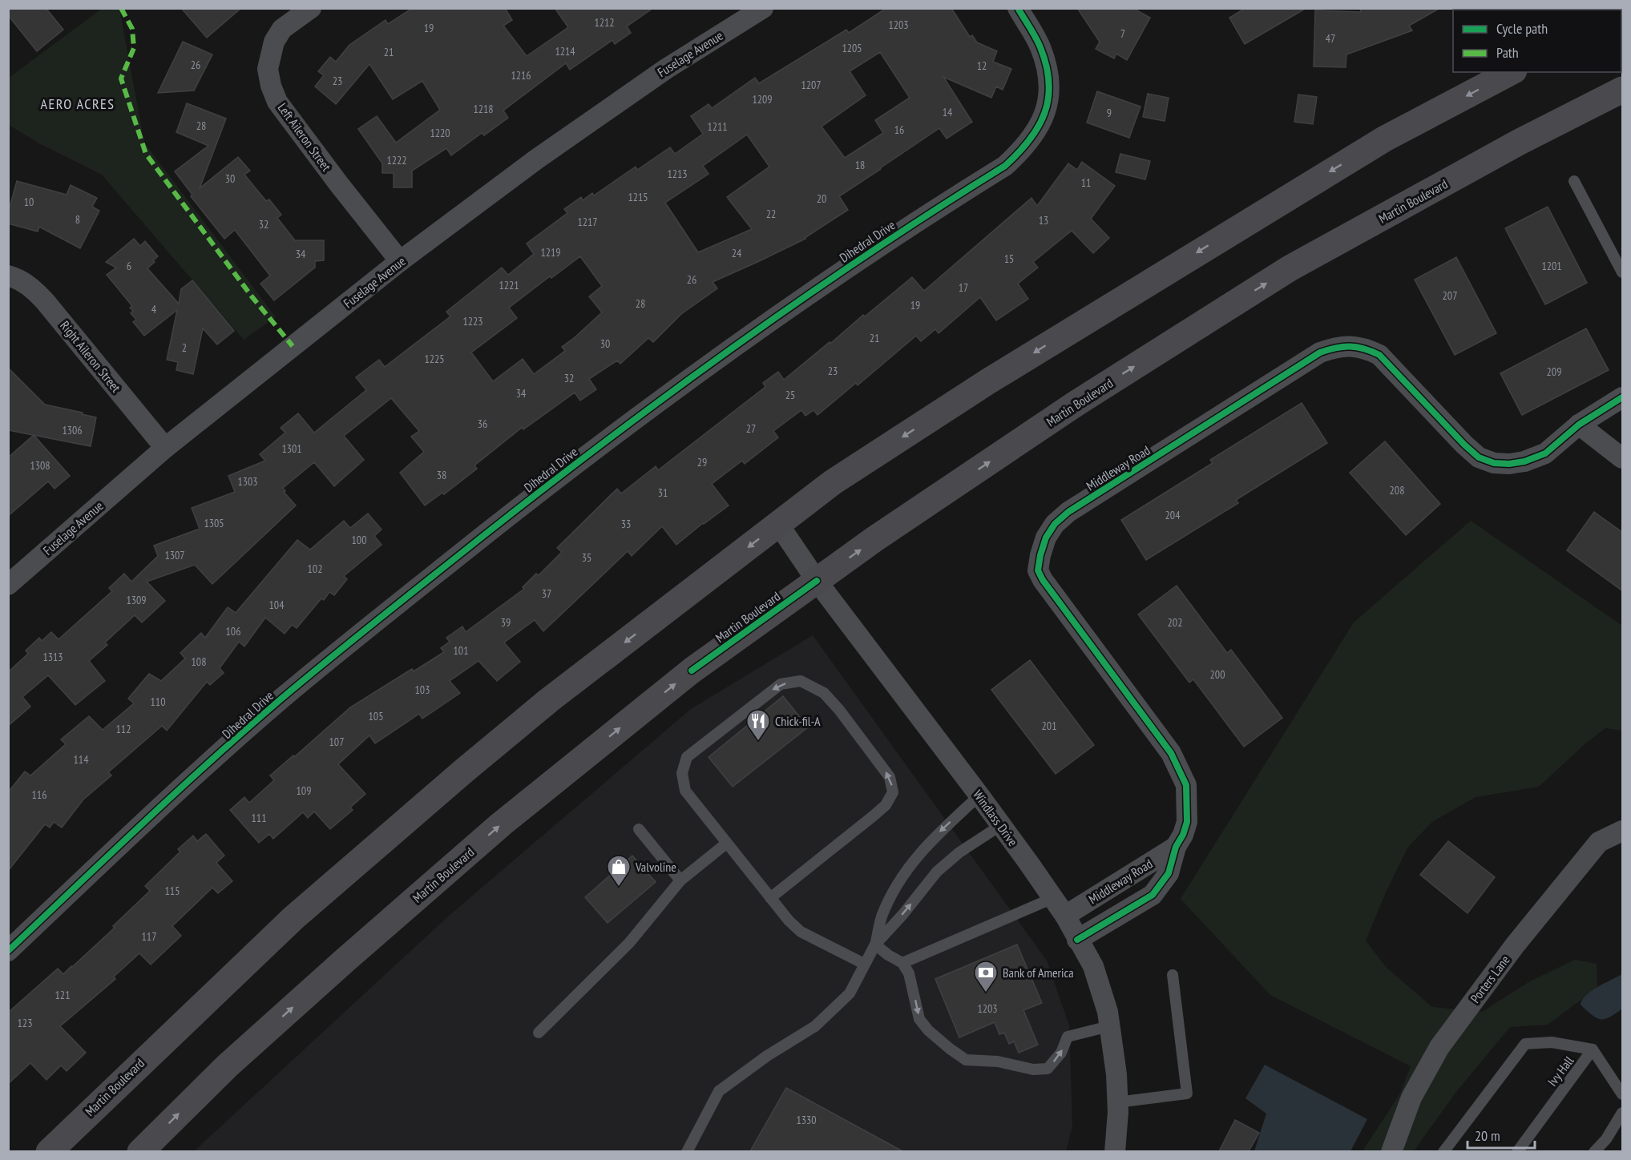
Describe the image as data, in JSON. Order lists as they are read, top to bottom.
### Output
{
  "streets": {
    "main road": ["Martin Boulevard"],
    "street": [
      "Fuselage Avenue",
      "Left Aileron Street",
      "Dihedral Drive",
      "Right Aileron Street",
      "Middleway Road",
      "Windlass Drive",
      "Porters Lane"
    ],
    "lane": ["Ivy Hall"]
  },
  "crossings": [
    ["Fuselage Avenue", "Left Aileron Street"],
    ["Fuselage Avenue", "Right Aileron Street"],
    ["Martin Boulevard", "Windlass Drive"],
    ["Middleway Road", "Windlass Drive"]
  ],
  "districts": ["AERO ACRES"],
  "places": {
    "restaurant": ["Chick-fil-A"],
    "shop": ["Valvoline"],
    "bank": ["Bank of America"]
  },
  "house_numbers": [
    "1212",
    "1203",
    "19",
    "7",
    "47",
    "1205",
    "1214",
    "21",
    "26",
    "12",
    "1216",
    "23",
    "1207",
    "1209",
    "1218",
    "14",
    "9",
    "28",
    "1211",
    "16",
    "1220",
    "1222",
    "18",
    "1213",
    "30",
    "11",
    "1215",
    "20",
    "10",
    "22",
    "8",
    "13",
    "1217",
    "32",
    "1219",
    "24",
    "34",
    "15",
    "6",
    "1201",
    "26",
    "1221",
    "17",
    "207",
    "28",
    "19",
    "4",
    "1223",
    "21",
    "30",
    "2",
    "1225",
    "23",
    "209",
    "32",
    "34",
    "25",
    "36",
    "27",
    "1306",
    "1301",
    "29",
    "1308",
    "38",
    "1303",
    "208",
    "31",
    "204",
    "1305",
    "33",
    "100",
    "1307",
    "35",
    "102",
    "37",
    "1309",
    "104",
    "39",
    "202",
    "106",
    "101",
    "1313",
    "108",
    "200",
    "103",
    "110",
    "105",
    "201",
    "112",
    "107",
    "114",
    "109",
    "116",
    "111",
    "115",
    "117",
    "121",
    "1203",
    "123",
    "1330"
  ],
  "legend": ["Cycle path", "Path"],
  "scale_bar": "20 m"
}
